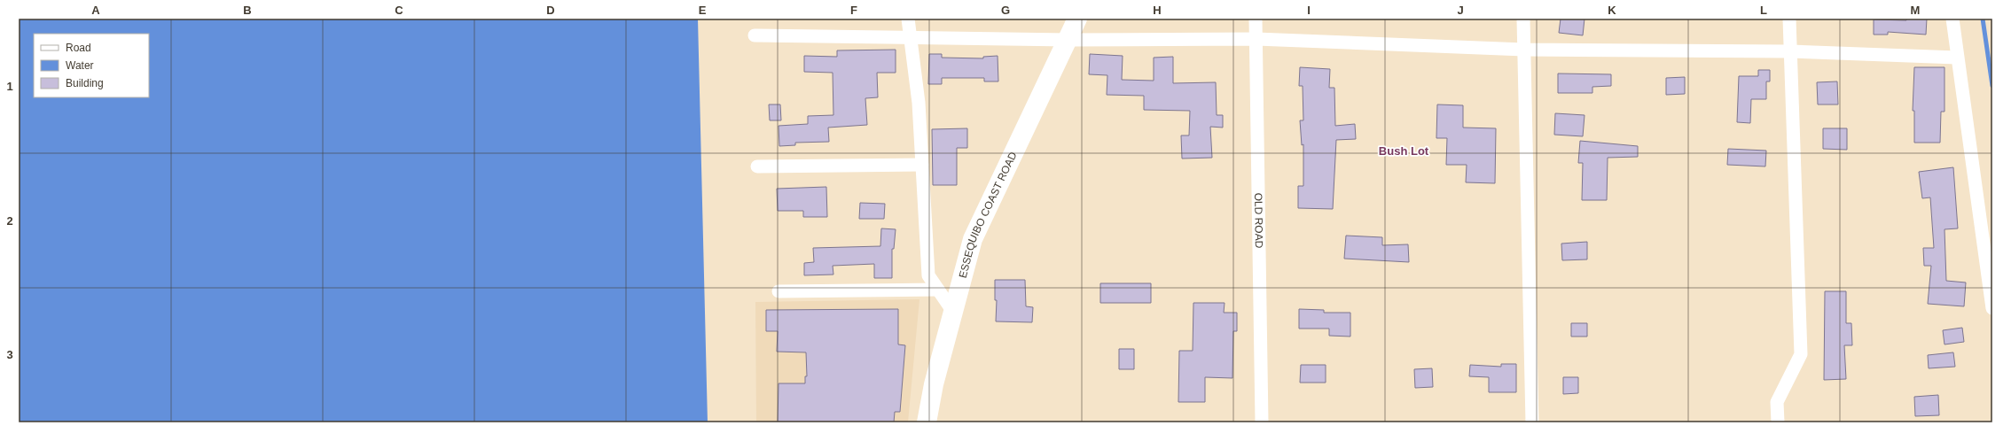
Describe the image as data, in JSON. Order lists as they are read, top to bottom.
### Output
{
  "streets": {
    "main road": ["ESSEQUIBO COAST ROAD"],
    "street": ["OLD ROAD"]
  },
  "districts": ["Bush Lot"],
  "legend": ["Road", "Water", "Building"],
  "grid": {
    "columns": [
      "A",
      "B",
      "C",
      "D",
      "E",
      "F",
      "G",
      "H",
      "I",
      "J",
      "K",
      "L",
      "M"
    ],
    "rows": ["1", "2", "3"]
  }
}
